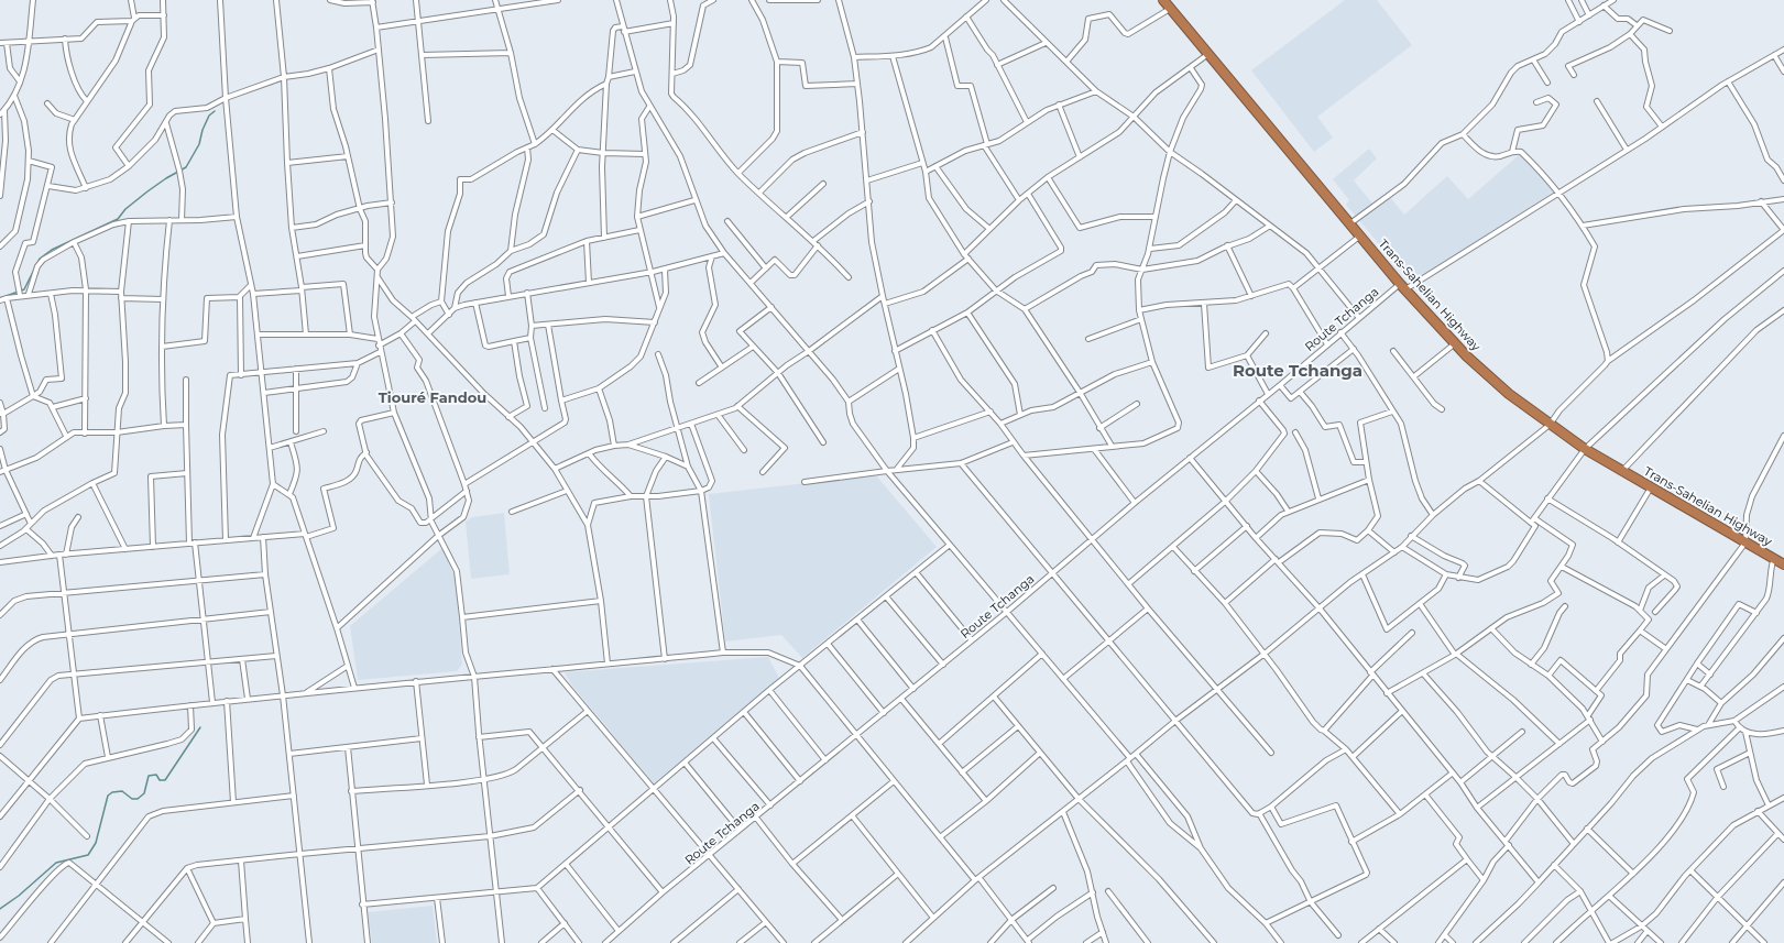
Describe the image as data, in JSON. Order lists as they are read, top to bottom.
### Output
{
  "streets": {
    "highway": ["Trans-Sahelian Highway"],
    "street": ["Route Tchanga"]
  },
  "crossings": [
    ["Trans-Sahelian Highway", "Route Tchanga"]
  ],
  "districts": ["Route Tchanga", "Tiouré Fandou"]
}
